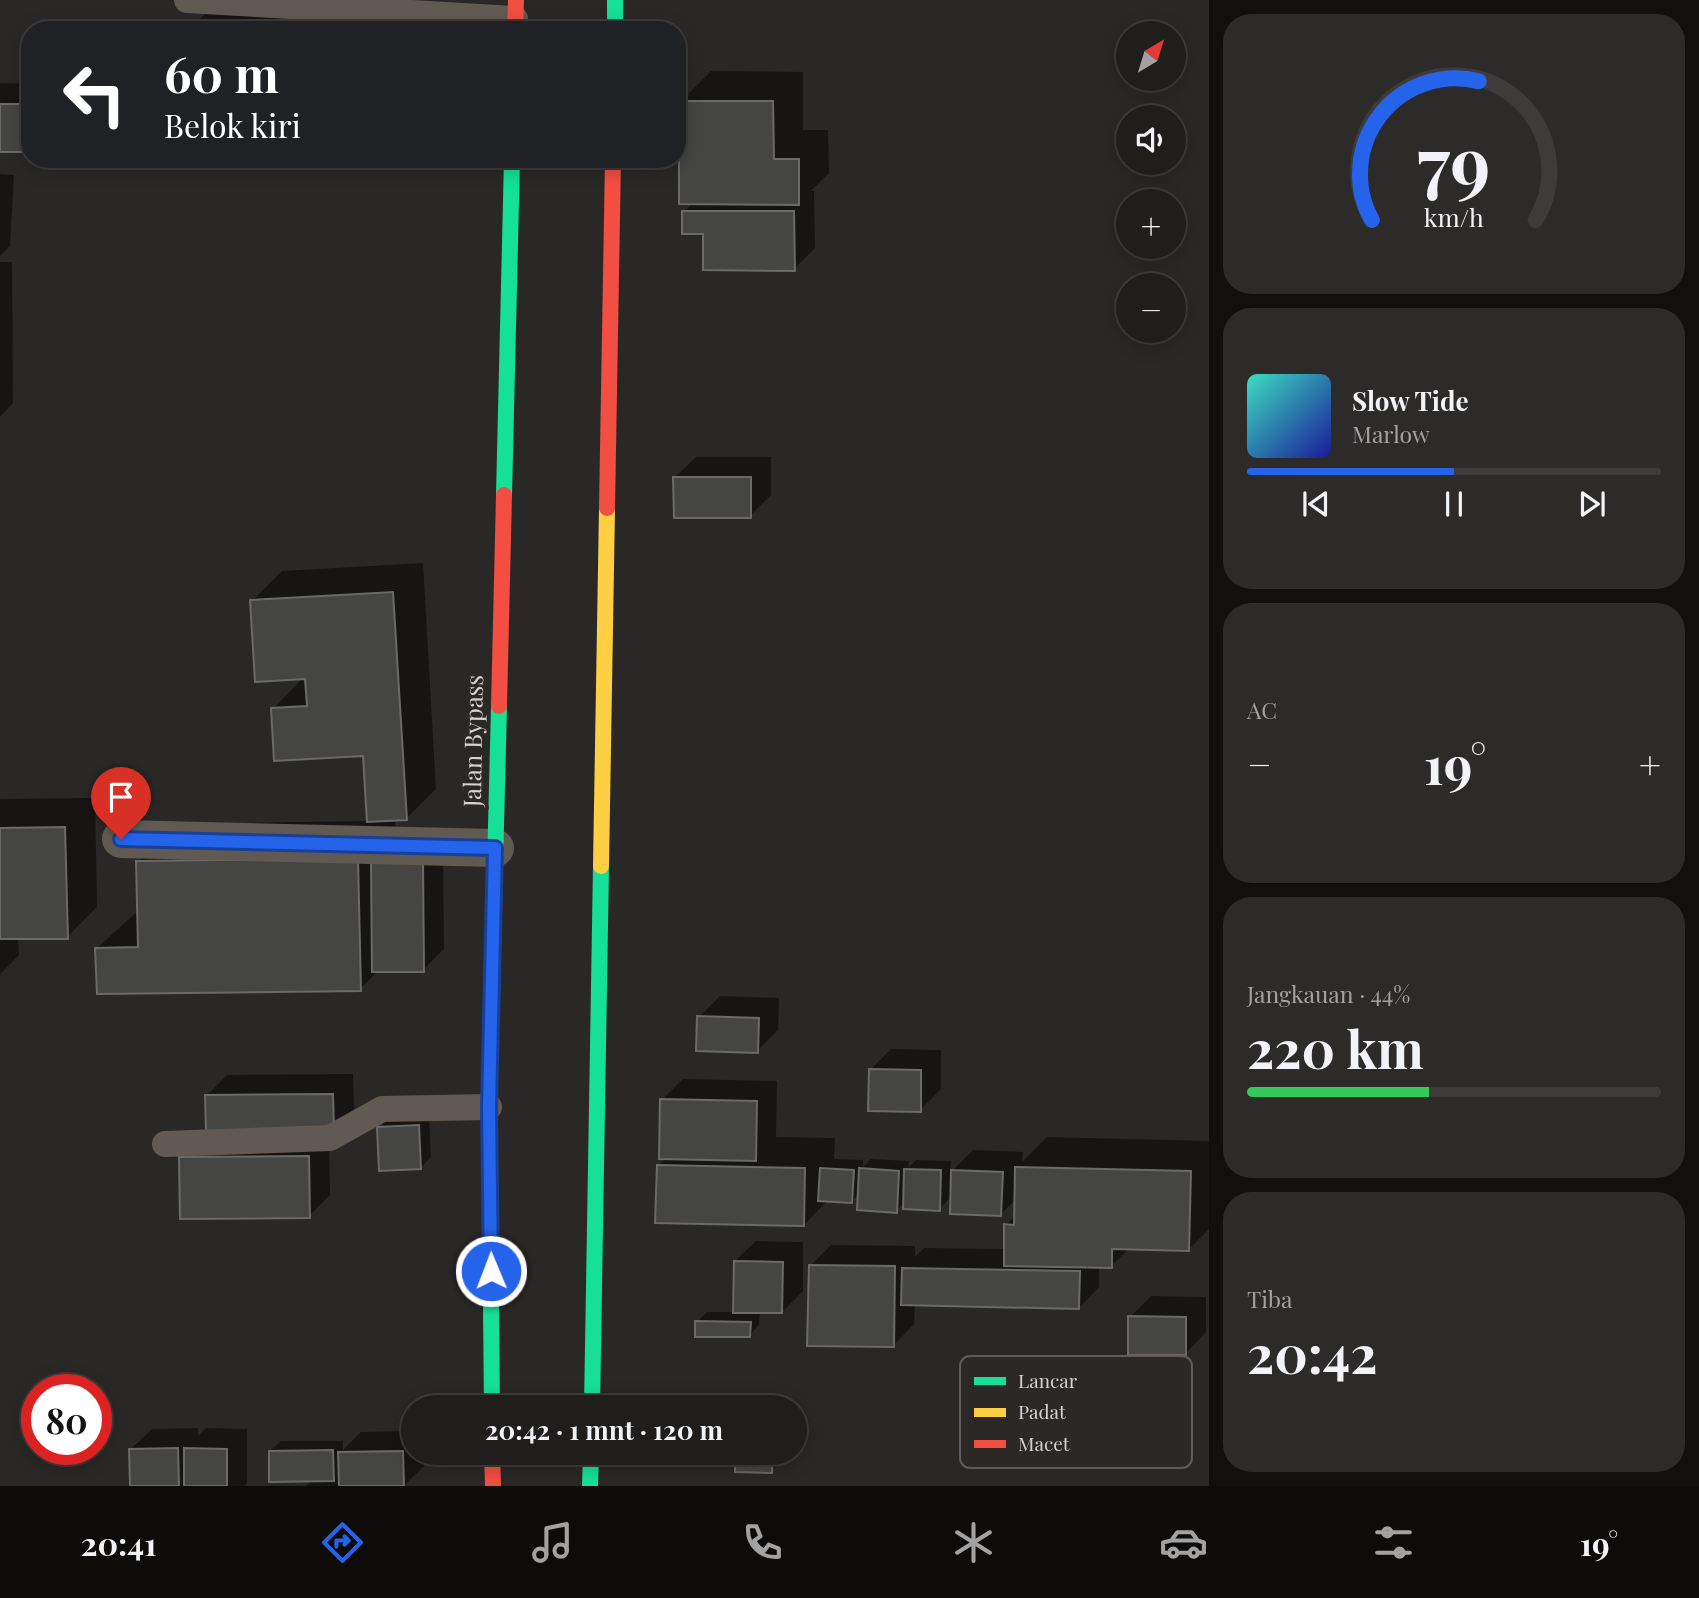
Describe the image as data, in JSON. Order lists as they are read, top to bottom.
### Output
{
  "streets": {
    "highway": ["Jalan Bypass"]
  },
  "legend": ["Lancar", "Padat", "Macet"],
  "north": "top right",
  "page": {
    "map_buttons": ["+", "−"],
    "turn": ["60 m", "Belok kiri"],
    "song": ["Slow Tide", "Marlow"],
    "tile": [
      "AC",
      ["Jangkauan · 44%", "220 km"],
      ["Tiba", "20:42"]
    ],
    "heat": ["−", "19°", "+"],
    "limit": "80",
    "trip": "20:42 · 1 mnt · 120 m",
    "tabs": ["20:41", "19°"],
    "gauge": ["79", "km/h"]
  }
}
